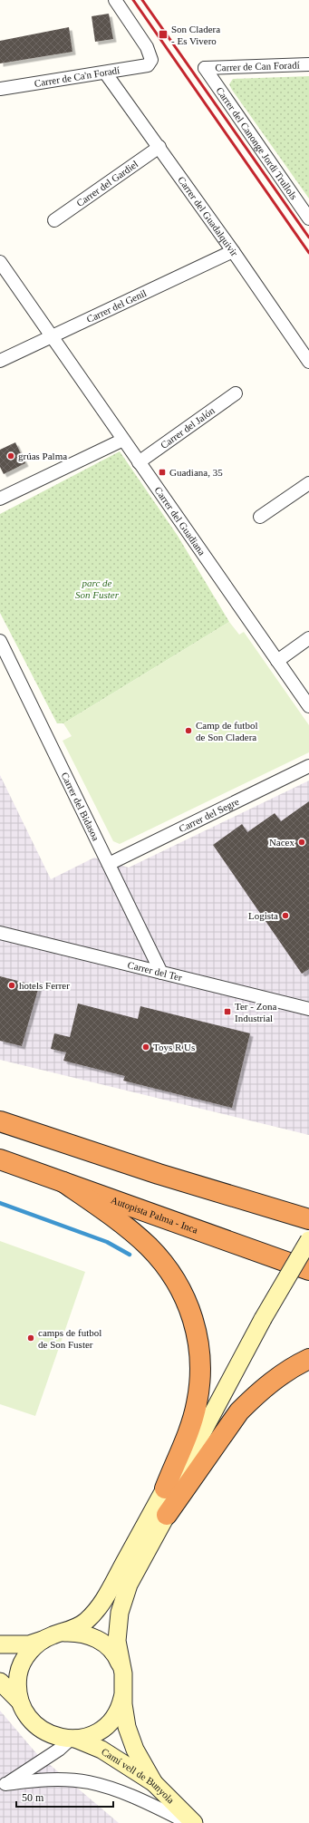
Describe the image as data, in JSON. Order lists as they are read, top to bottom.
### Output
{
  "streets": {
    "highway": ["Autopista Palma - Inca"],
    "street": [
      "Carrer de Can Foradí",
      "Carrer de Ca'n Foradí",
      "Carrer del Canonge Jordi Trullols",
      "Carrer del Gardiel",
      "Carrer del Guadalquivir",
      "Carrer del Genil",
      "Carrer del Jalón",
      "Carrer del Guadiana",
      "Carrer del Bidasoa",
      "Carrer del Segre",
      "Carrer del Ter",
      "Camí vell de Bunyola"
    ]
  },
  "crossings": [
    ["Carrer de Can Foradí", "Carrer del Canonge Jordi Trullols"],
    ["Carrer de Ca'n Foradí", "Carrer del Guadalquivir"],
    ["Carrer del Gardiel", "Carrer del Guadalquivir"],
    ["Carrer del Guadalquivir", "Carrer del Genil"],
    ["Carrer del Genil", "Carrer del Guadiana"],
    ["Carrer del Jalón", "Carrer del Guadiana"],
    ["Carrer del Bidasoa", "Carrer del Segre"],
    ["Carrer del Bidasoa", "Carrer del Ter"]
  ],
  "parks": ["parc de Son Fuster"],
  "places": {
    "transit": ["Son Cladera - Es Vivero", "Guadiana, 35", "Ter - Zona Industrial"],
    "other": [
      "grúas Palma",
      "Camp de futbol de Son Cladera",
      "Nacex",
      "Logista",
      "hotels Ferrer",
      "Toys R Us",
      "camps de futbol de Son Fuster"
    ]
  },
  "scale_bar": "50 m"
}
